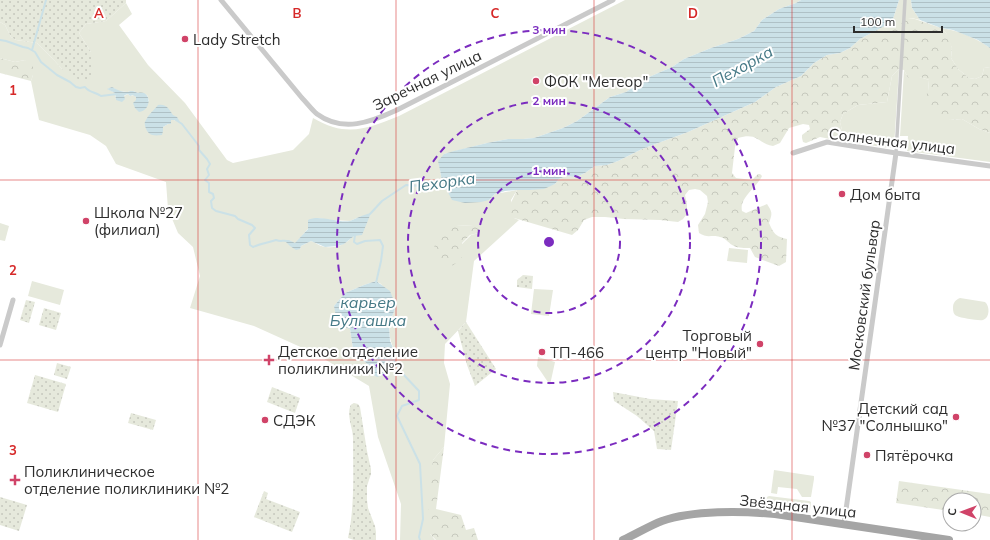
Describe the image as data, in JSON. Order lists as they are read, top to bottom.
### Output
{
  "streets": {
    "main road": ["Звёздная улица"],
    "street": ["Заречная улица", "Солнечная улица", "Московский бульвар"]
  },
  "crossings": [
    ["Солнечная улица", "Московский бульвар"],
    ["Московский бульвар", "Звёздная улица"]
  ],
  "water": ["Пехорка", "карьер Булгашка"],
  "places": {
    "other": [
      "Lady Stretch",
      "ФОК \"Метеор\"",
      "Дом быта",
      "Школа №27 (филиал)",
      "Торговый центр \"Новый\"",
      "ТП-466",
      "Детский сад №37 \"Солнышко\"",
      "СДЭК",
      "Пятёрочка"
    ],
    "health": ["Детское отделение поликлиники №2", "Поликлиническое отделение поликлиники №2"]
  },
  "scale_bar": "100 m",
  "north": "left",
  "grid": {
    "columns": [
      "A",
      "B",
      "C",
      "D"
    ],
    "rows": ["1", "2", "3"]
  },
  "rings": ["3 мин", "2 мин", "1 мин"]
}
